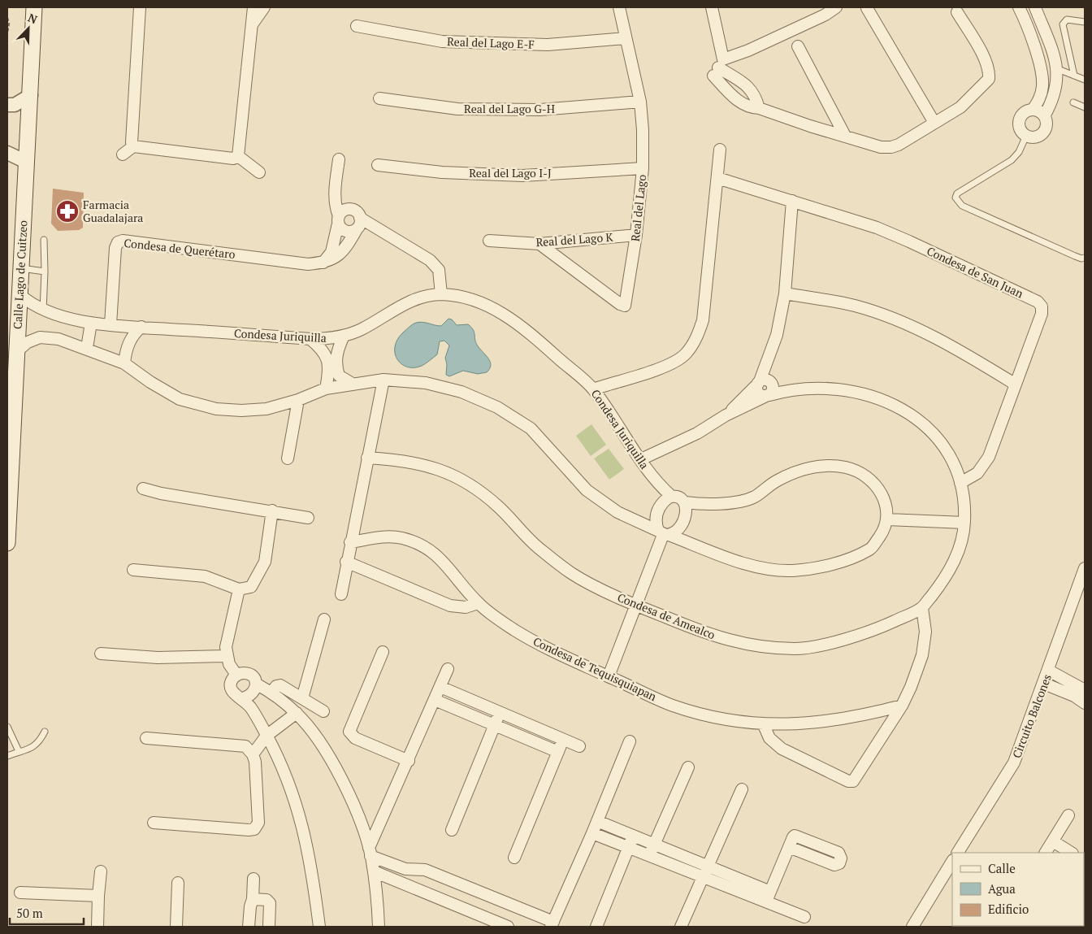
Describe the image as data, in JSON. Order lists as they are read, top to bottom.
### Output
{
  "streets": {
    "main road": ["Calle Lago de Cuitzeo"],
    "street": [
      "Real del Lago E-F",
      "Real del Lago G-H",
      "Real del Lago I-J",
      "Real del Lago",
      "Real del Lago K",
      "Condesa de Querétaro",
      "Condesa de San Juan",
      "Condesa Juriquilla",
      "Condesa de Amealco",
      "Condesa de Tequisquiapan",
      "Circuito Balcones"
    ]
  },
  "crossings": [
    ["Real del Lago E-F", "Real del Lago"],
    ["Real del Lago G-H", "Real del Lago"],
    ["Real del Lago I-J", "Real del Lago"],
    ["Real del Lago", "Real del Lago K"],
    ["Condesa de Querétaro", "Condesa Juriquilla"],
    ["Condesa de San Juan", "Condesa de Amealco"],
    ["Calle Lago de Cuitzeo", "Condesa Juriquilla"],
    ["Condesa Juriquilla", "Condesa de Amealco"]
  ],
  "places": {
    "pharmacy": ["Farmacia Guadalajara"]
  },
  "legend": ["Calle", "Agua", "Edificio"],
  "scale_bar": "50 m",
  "north": "top right"
}
